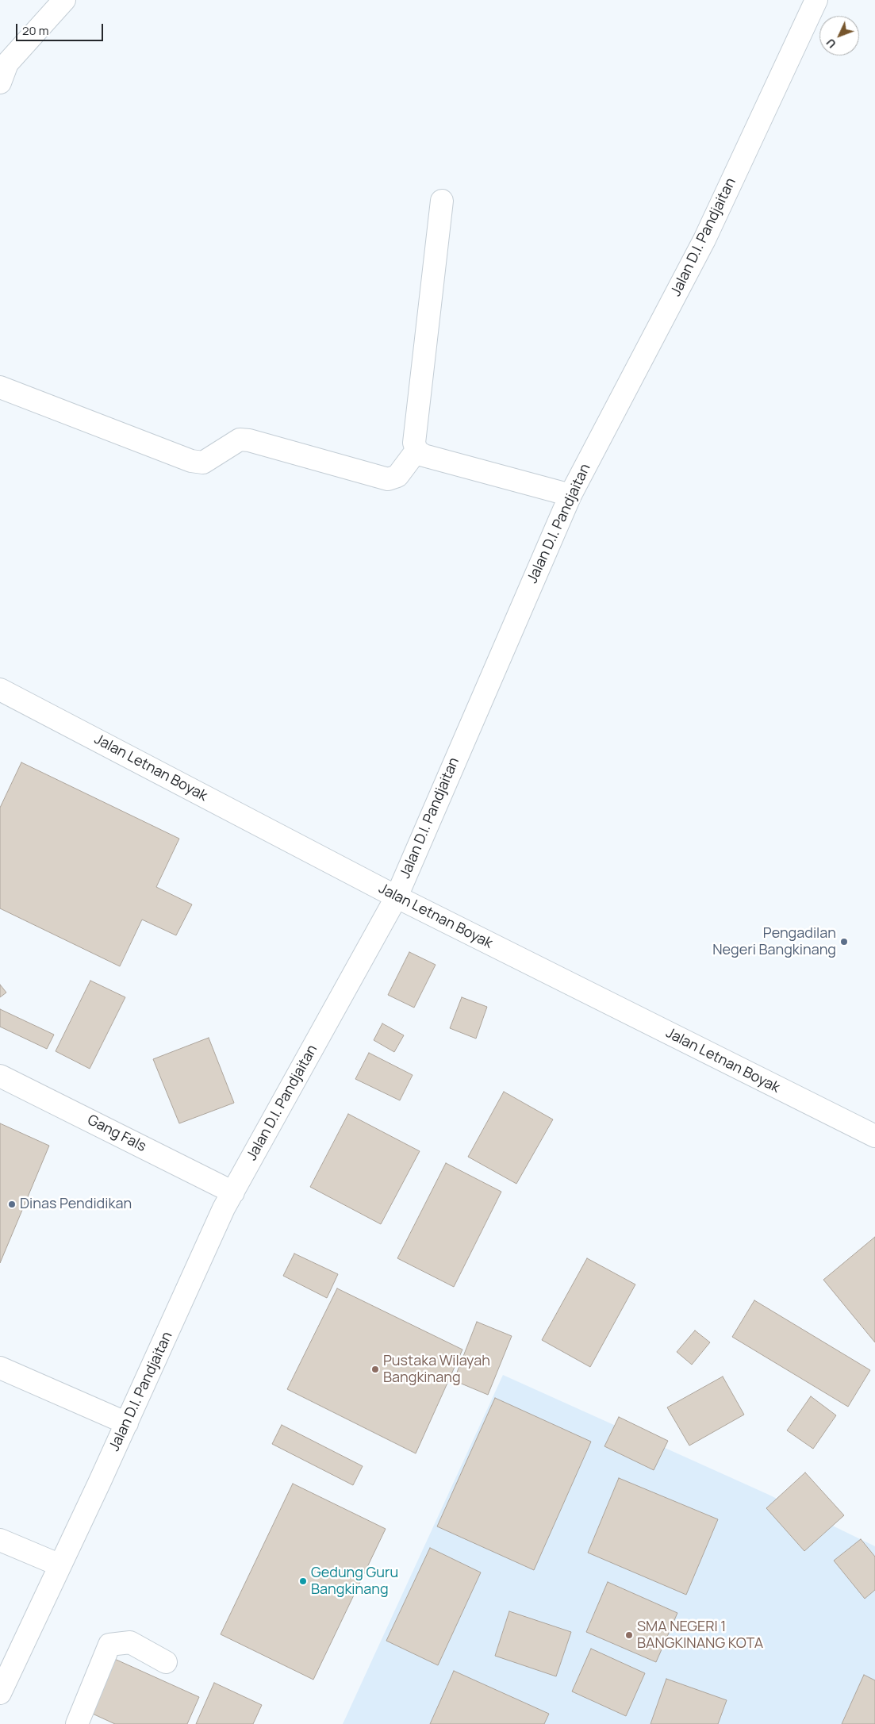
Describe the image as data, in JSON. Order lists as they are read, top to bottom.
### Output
{
  "streets": {
    "street": ["Jalan D.I. Pandjaitan", "Jalan Letnan Boyak", "Gang Fals"]
  },
  "crossings": [
    ["Jalan D.I. Pandjaitan", "Jalan Letnan Boyak"],
    ["Jalan D.I. Pandjaitan", "Gang Fals"]
  ],
  "places": [
    "Pengadilan Negeri Bangkinang",
    "Dinas Pendidikan",
    "Pustaka Wilayah Bangkinang",
    "Gedung Guru Bangkinang",
    "SMA NEGERI 1 BANGKINANG KOTA"
  ],
  "scale_bar": "20 m",
  "north": "bottom left"
}
